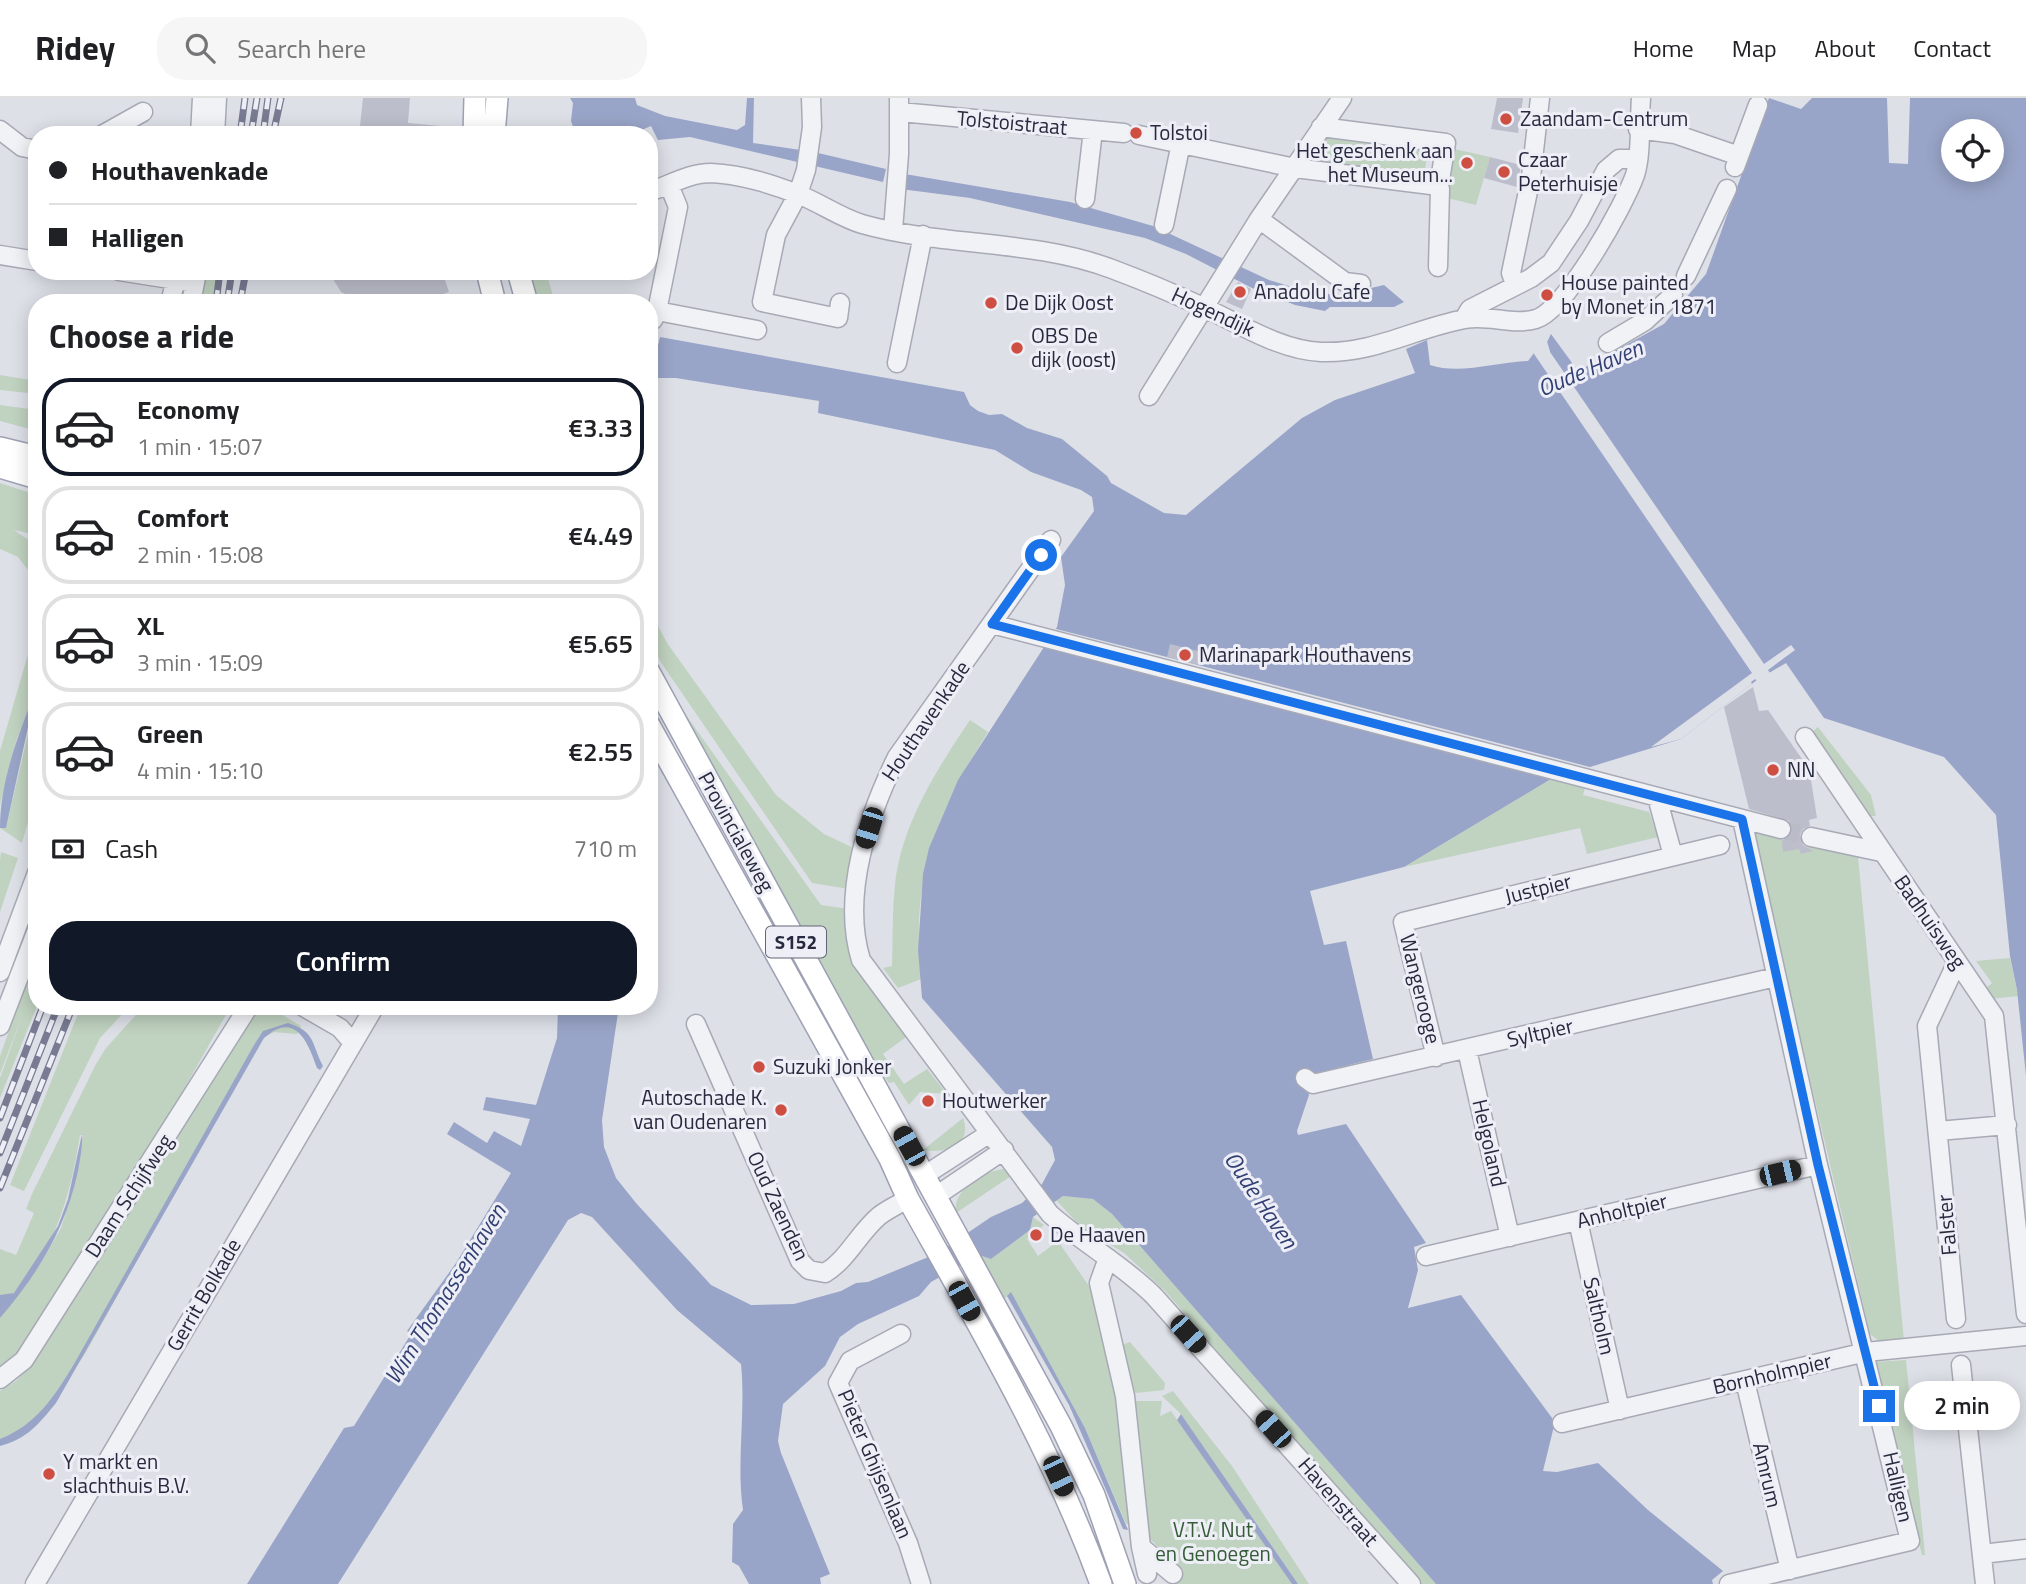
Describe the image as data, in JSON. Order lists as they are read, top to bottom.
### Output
{
  "streets": {
    "main road": ["Provincialeweg", "S152"],
    "street": [
      "Tolstoistraat",
      "Hogendijk",
      "Houthavenkade",
      "Justpier",
      "Badhuisweg",
      "Wangerooge",
      "Syltpier",
      "Helgoland",
      "Daam Schijfweg",
      "Oud Zaenden",
      "Anholtpier",
      "Falster",
      "Gerrit Bolkade",
      "Saltholm",
      "Bornholmpier",
      "Pieter Ghijsenlaan",
      "Amrum",
      "Halligen",
      "Havenstraat"
    ]
  },
  "crossings": [
    ["Houthavenkade", "Havenstraat"],
    ["Provincialeweg", "Oud Zaenden"],
    ["Justpier", "Wangerooge"],
    ["Badhuisweg", "Falster"],
    ["Wangerooge", "Syltpier"],
    ["Syltpier", "Helgoland"],
    ["Syltpier", "Halligen"],
    ["Helgoland", "Anholtpier"],
    ["Anholtpier", "Saltholm"],
    ["Anholtpier", "Halligen"],
    ["Falster", "Bornholmpier"],
    ["Saltholm", "Bornholmpier"],
    ["Bornholmpier", "Amrum"],
    ["Bornholmpier", "Halligen"],
    ["Amrum", "Halligen"]
  ],
  "water": ["Oude Haven", "Wim Thomassenhaven"],
  "parks": ["V.T.V. Nut en Genoegen"],
  "places": [
    "Zaandam-Centrum",
    "Tolstoi",
    "Het geschenk aan het Museum...",
    "Czaar Peterhuisje",
    "Anadolu Cafe",
    "House painted by Monet in 1871",
    "De Dijk Oost",
    "OBS De dijk (oost)",
    "Marinapark Houthavens",
    "NN",
    "Suzuki Jonker",
    "Houtwerker",
    "Autoschade K. van Oudenaren",
    "De Haaven",
    "Y markt en slachthuis B.V."
  ],
  "page": {
    "header": "Ridey",
    "search": "Search here",
    "nav": [
      "Home",
      "Map",
      "About",
      "Contact"
    ],
    "banner": ["Houthavenkade", "Halligen"],
    "heading": "Choose a ride",
    "list": [
      {
        "name": "Economy",
        "note": "1 min · 15:07",
        "value": "€3.33"
      },
      {
        "name": "Comfort",
        "note": "2 min · 15:08",
        "value": "€4.49"
      },
      {
        "name": "XL",
        "note": "3 min · 15:09",
        "value": "€5.65"
      },
      {
        "name": "Green",
        "note": "4 min · 15:10",
        "value": "€2.55"
      }
    ],
    "pay": ["Cash", "710 m"],
    "buttons": "Confirm",
    "bubble": "2 min"
  }
}
